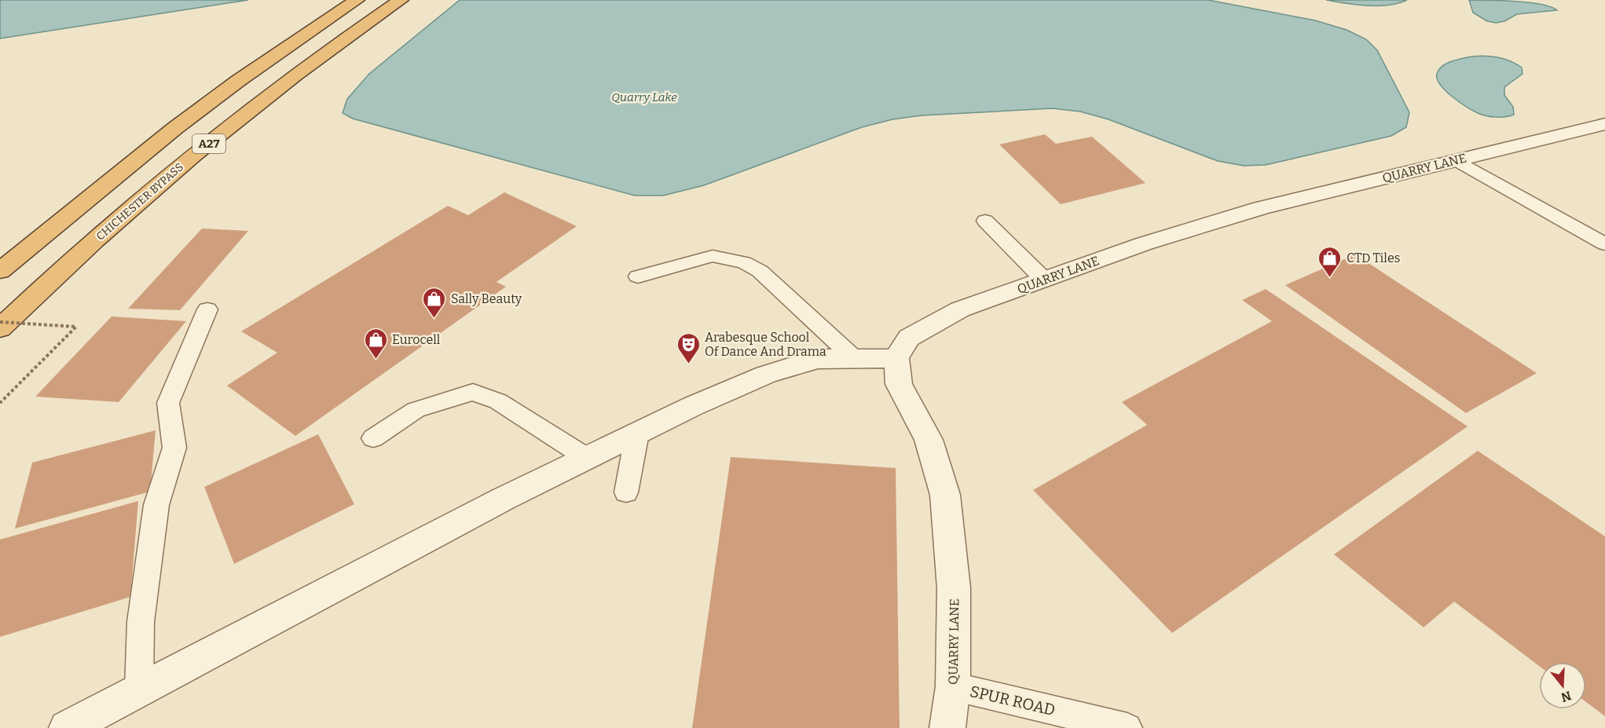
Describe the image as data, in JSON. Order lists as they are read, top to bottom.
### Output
{
  "streets": {
    "highway": ["A27", "CHICHESTER BYPASS"],
    "street": ["QUARRY LANE"],
    "lane": ["SPUR ROAD"]
  },
  "crossings": [
    ["QUARRY LANE", "SPUR ROAD"]
  ],
  "water": ["Quarry Lake"],
  "places": {
    "shop": ["CTD Tiles", "Sally Beauty", "Eurocell"],
    "theatre": ["Arabesque School Of Dance And Drama"]
  },
  "north": "bottom"
}
